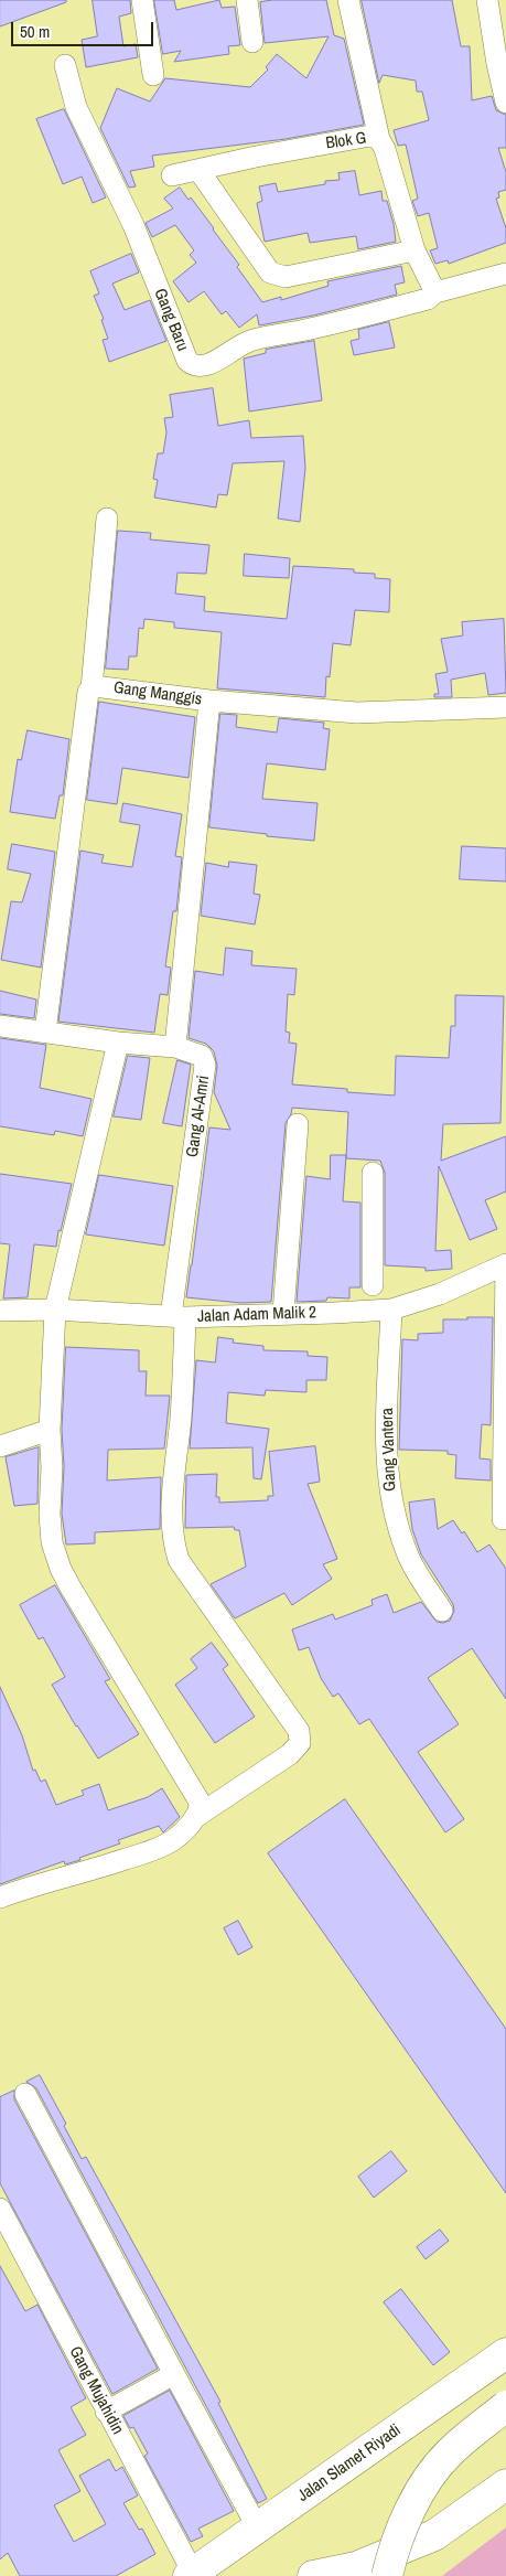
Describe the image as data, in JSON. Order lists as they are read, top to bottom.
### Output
{
  "streets": {
    "highway": ["Jalan Slamet Riyadi"],
    "street": [
      "Blok G",
      "Gang Baru",
      "Gang Manggis",
      "Gang Al-Amri",
      "Jalan Adam Malik 2",
      "Gang Vantera",
      "Gang Mujahidin"
    ]
  },
  "crossings": [
    ["Blok G", "Gang Baru"],
    ["Gang Manggis", "Gang Al-Amri"],
    ["Gang Al-Amri", "Jalan Adam Malik 2"],
    ["Jalan Adam Malik 2", "Gang Vantera"],
    ["Gang Mujahidin", "Jalan Slamet Riyadi"]
  ],
  "scale_bar": "50 m"
}
